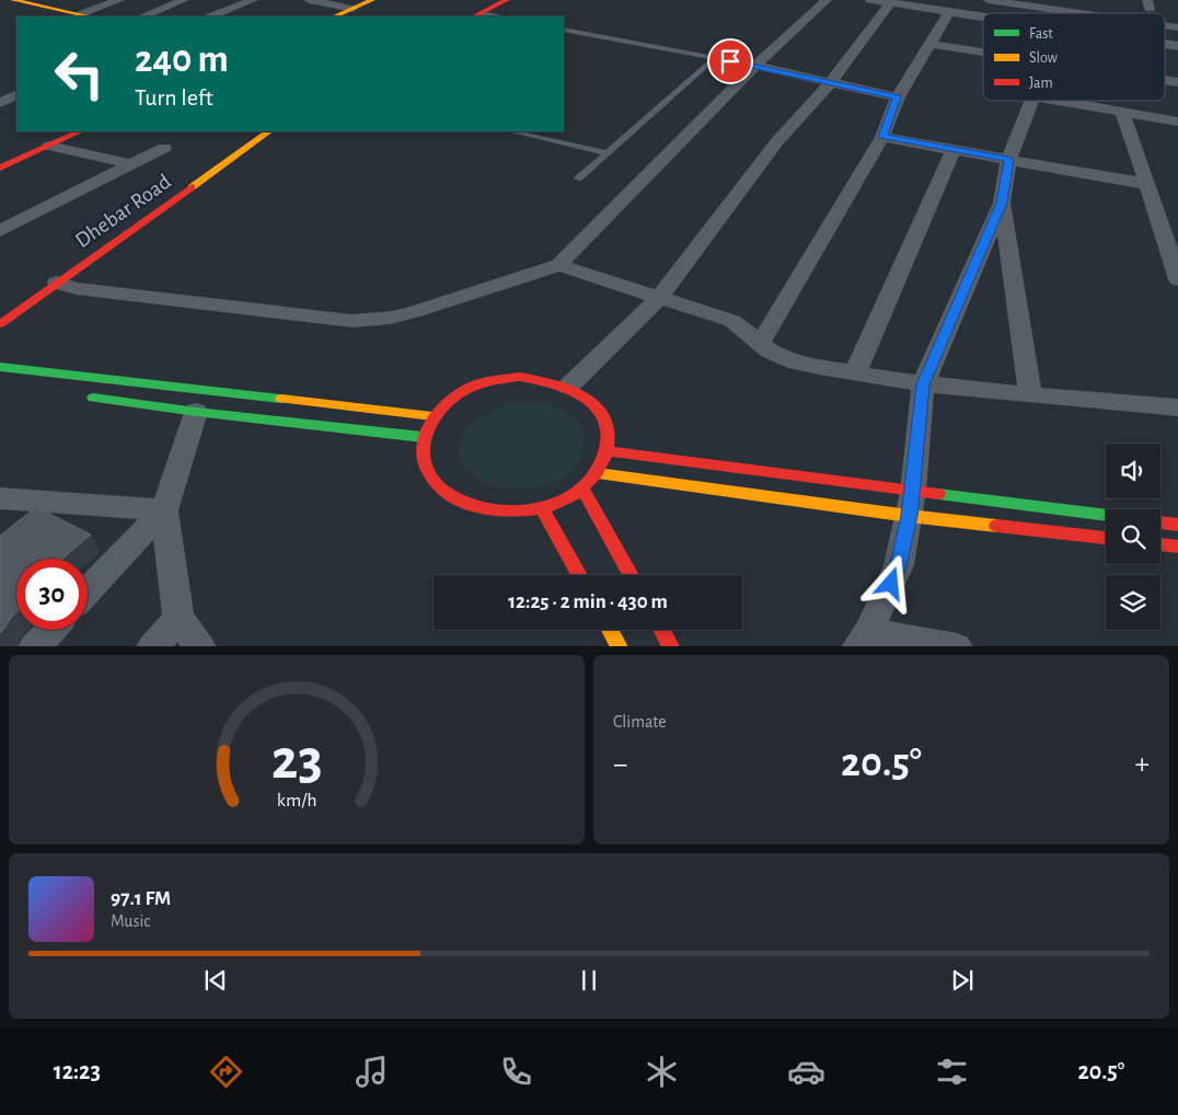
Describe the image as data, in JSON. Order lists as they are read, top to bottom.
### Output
{
  "streets": {
    "main road": ["Dhebar Road"]
  },
  "legend": ["Fast", "Slow", "Jam"],
  "page": {
    "turn": ["240 m", "Turn left"],
    "limit": "30",
    "trip": "12:25 · 2 min · 430 m",
    "tile": "Climate",
    "heat": ["−", "20.5°", "+"],
    "song": ["97.1 FM", "Music"],
    "tabs": ["12:23", "20.5°"],
    "gauge": ["23", "km/h"]
  }
}
